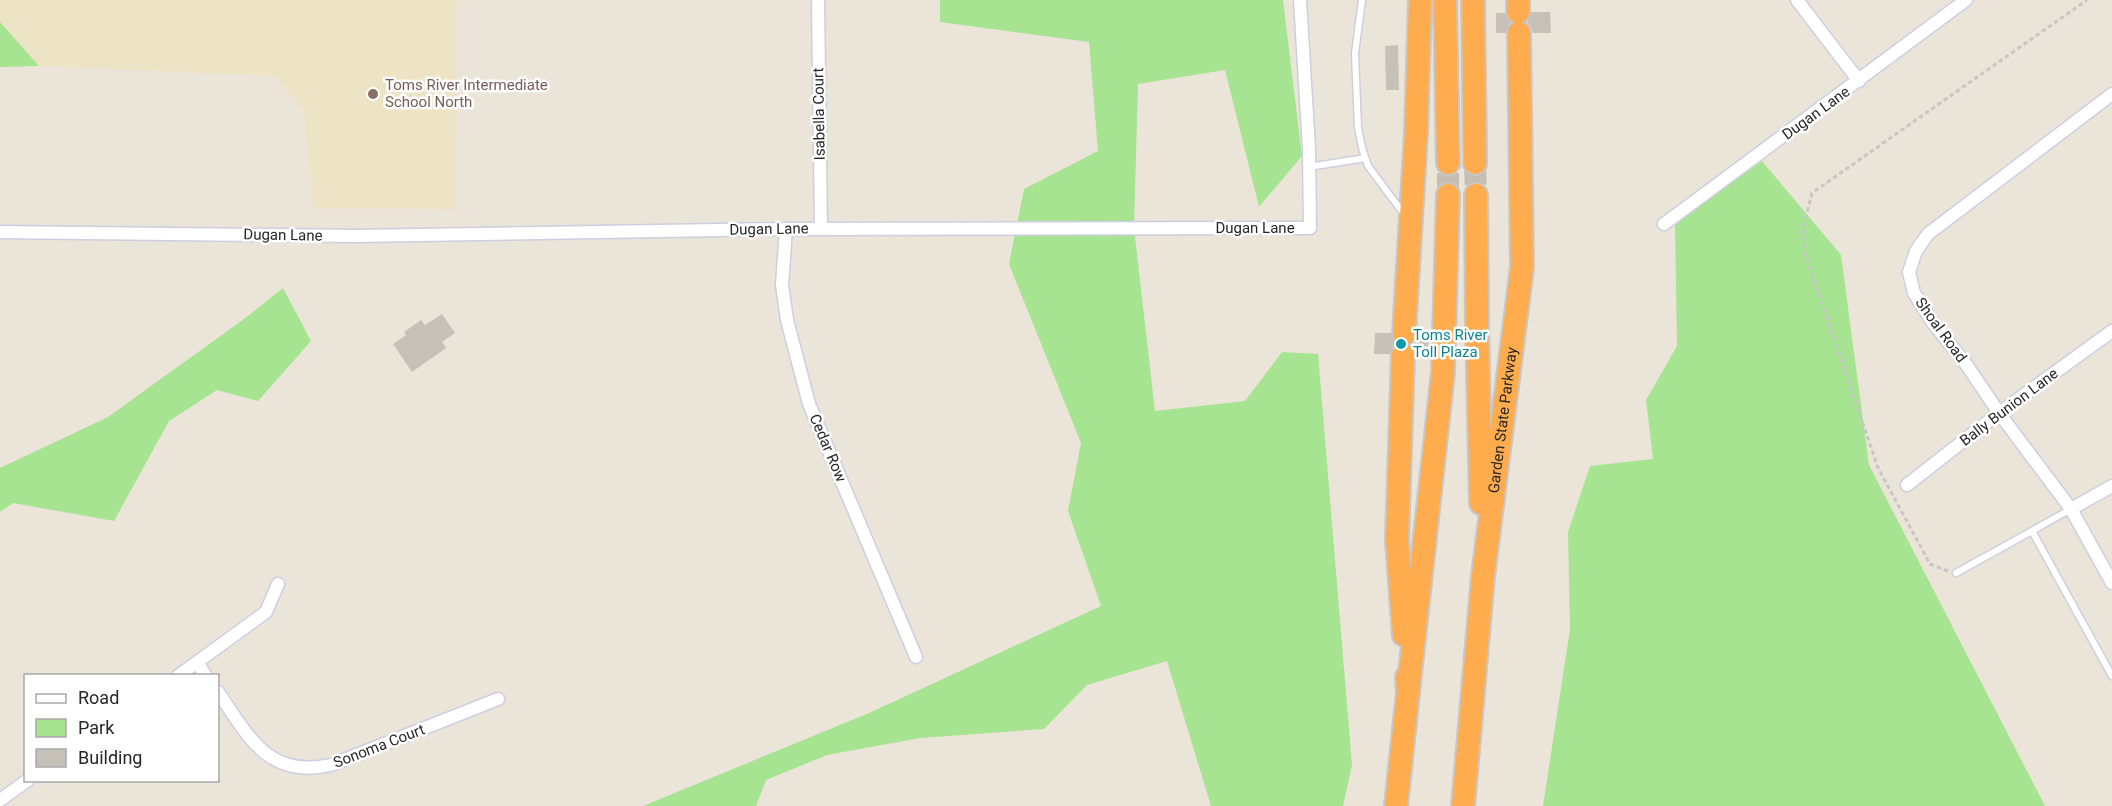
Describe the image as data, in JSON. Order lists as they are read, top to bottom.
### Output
{
  "streets": {
    "highway": ["Garden State Parkway"],
    "street": [
      "Dugan Lane",
      "Isabella Court",
      "Shoal Road",
      "Bally Bunion Lane",
      "Cedar Row",
      "Sonoma Court"
    ]
  },
  "crossings": [
    ["Dugan Lane", "Isabella Court"],
    ["Dugan Lane", "Cedar Row"],
    ["Shoal Road", "Bally Bunion Lane"]
  ],
  "places": ["Toms River Intermediate School North", "Toms River Toll Plaza"],
  "legend": ["Road", "Park", "Building"]
}
